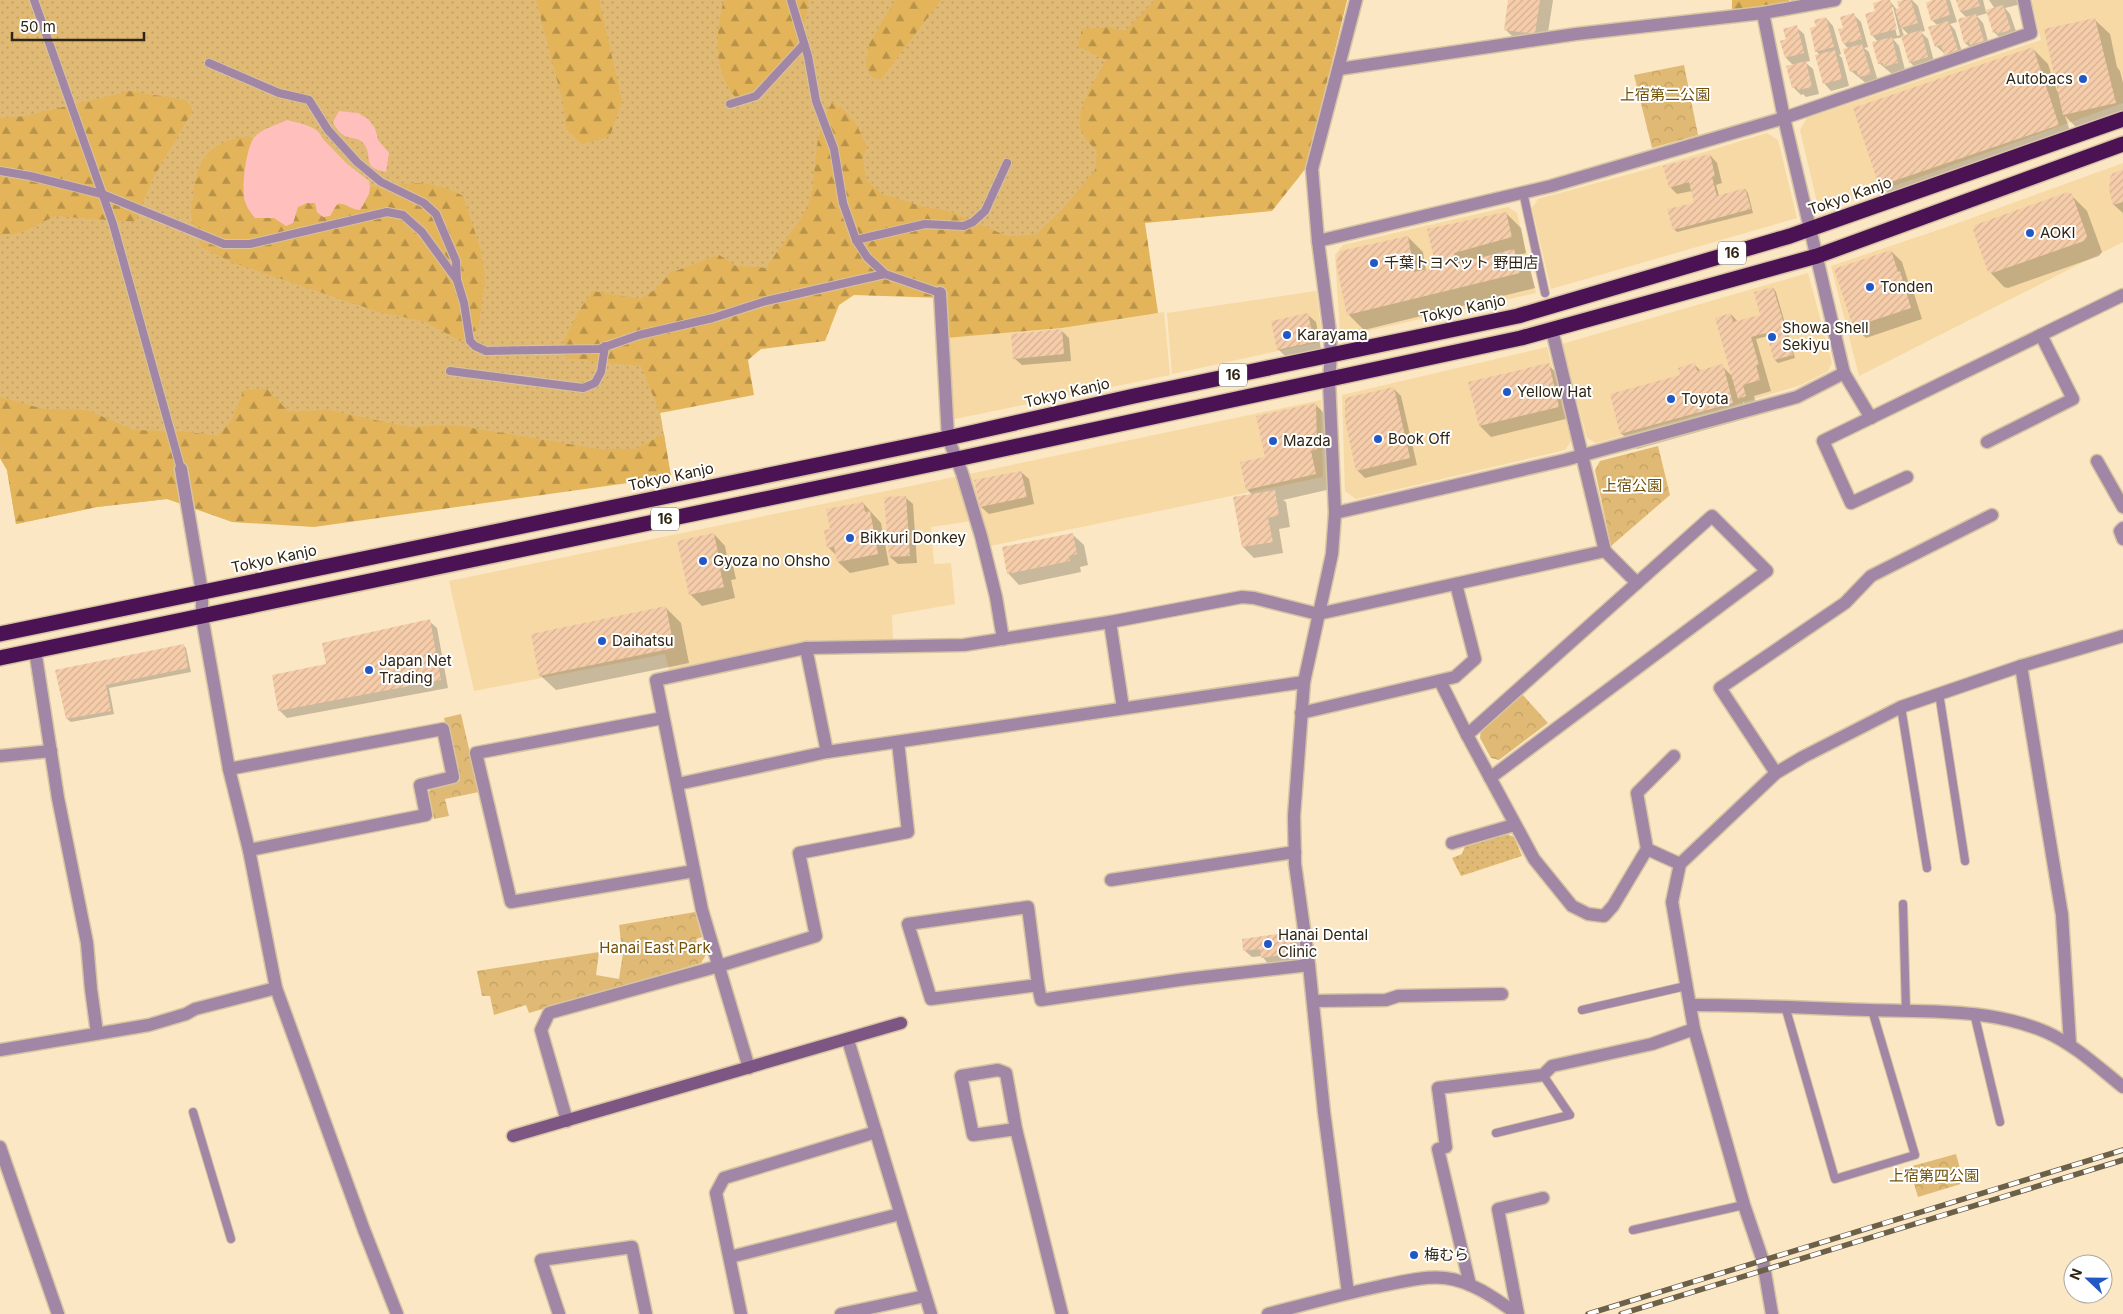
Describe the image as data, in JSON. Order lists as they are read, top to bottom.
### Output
{
  "streets": {
    "highway": ["Tokyo Kanjo", "16"]
  },
  "parks": [
    "上宿第二公園",
    "上宿公園",
    "Hanai East Park",
    "上宿第四公園"
  ],
  "places": [
    "Autobacs",
    "AOKI",
    "千葉トヨペット 野田店",
    "Tonden",
    "Karayama",
    "Showa Shell Sekiyu",
    "Yellow Hat",
    "Toyota",
    "Book Off",
    "Mazda",
    "Bikkuri Donkey",
    "Gyoza no Ohsho",
    "Daihatsu",
    "Japan Net Trading",
    "Hanai Dental Clinic",
    "梅むら"
  ],
  "scale_bar": "50 m",
  "north": "left"
}
